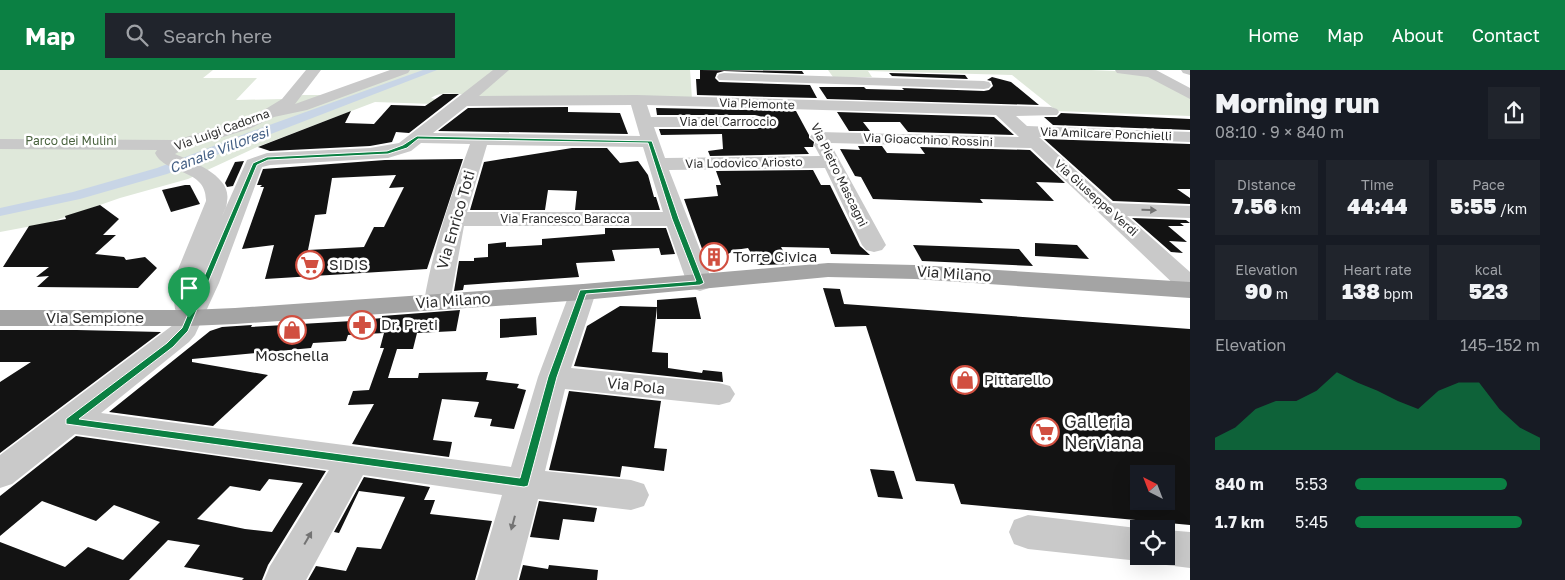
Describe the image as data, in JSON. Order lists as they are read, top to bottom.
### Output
{
  "streets": {
    "main road": ["Via Milano", "Via Sempione"],
    "street": [
      "Via Piemonte",
      "Via del Carroccio",
      "Via Luigi Cadorna",
      "Via Amilcare Ponchielli",
      "Via Gioacchino Rossini",
      "Via Lodovico Ariosto",
      "Via Pietro Mascagni",
      "Via Giuseppe Verdi",
      "Via Francesco Baracca",
      "Via Enrico Toti",
      "Via Pola"
    ]
  },
  "crossings": [
    ["Via Piemonte", "Via Pietro Mascagni"],
    ["Via Piemonte", "Via Giuseppe Verdi"],
    ["Via del Carroccio", "Via Enrico Toti"],
    ["Via Luigi Cadorna", "Via Milano"],
    ["Via Luigi Cadorna", "Via Sempione"],
    ["Via Amilcare Ponchielli", "Via Gioacchino Rossini"],
    ["Via Amilcare Ponchielli", "Via Giuseppe Verdi"],
    ["Via Gioacchino Rossini", "Via Pietro Mascagni"],
    ["Via Gioacchino Rossini", "Via Giuseppe Verdi"],
    ["Via Lodovico Ariosto", "Via Pietro Mascagni"],
    ["Via Giuseppe Verdi", "Via Milano"],
    ["Via Francesco Baracca", "Via Enrico Toti"],
    ["Via Enrico Toti", "Via Milano"],
    ["Via Milano", "Via Sempione"]
  ],
  "water": ["Canale Villoresi"],
  "parks": ["Parco dei Mulini"],
  "places": {
    "building": ["Torre Civica"],
    "supermarket": ["SIDIS", "Galleria Nerviana"],
    "pharmacy": ["Dr. Preti"],
    "shop": ["Moschella", "Pittarello"]
  },
  "north": "top left",
  "page": {
    "header": "Map",
    "search": "Search here",
    "nav": [
      "Home",
      "Map",
      "About",
      "Contact"
    ],
    "heading": ["Morning run", "08:10 · 9 × 840 m"],
    "stats": [
      ["Distance", "7.56 km"],
      ["Time", "44:44"],
      ["Pace", "5:55 /km"],
      ["Elevation", "90 m"],
      ["Heart rate", "138 bpm"],
      ["kcal", "523"]
    ],
    "chart": ["Elevation", "145–152 m"],
    "list": [
      {
        "name": "840 m",
        "note": "5:53"
      },
      {
        "name": "1.7 km",
        "note": "5:45"
      }
    ]
  }
}
